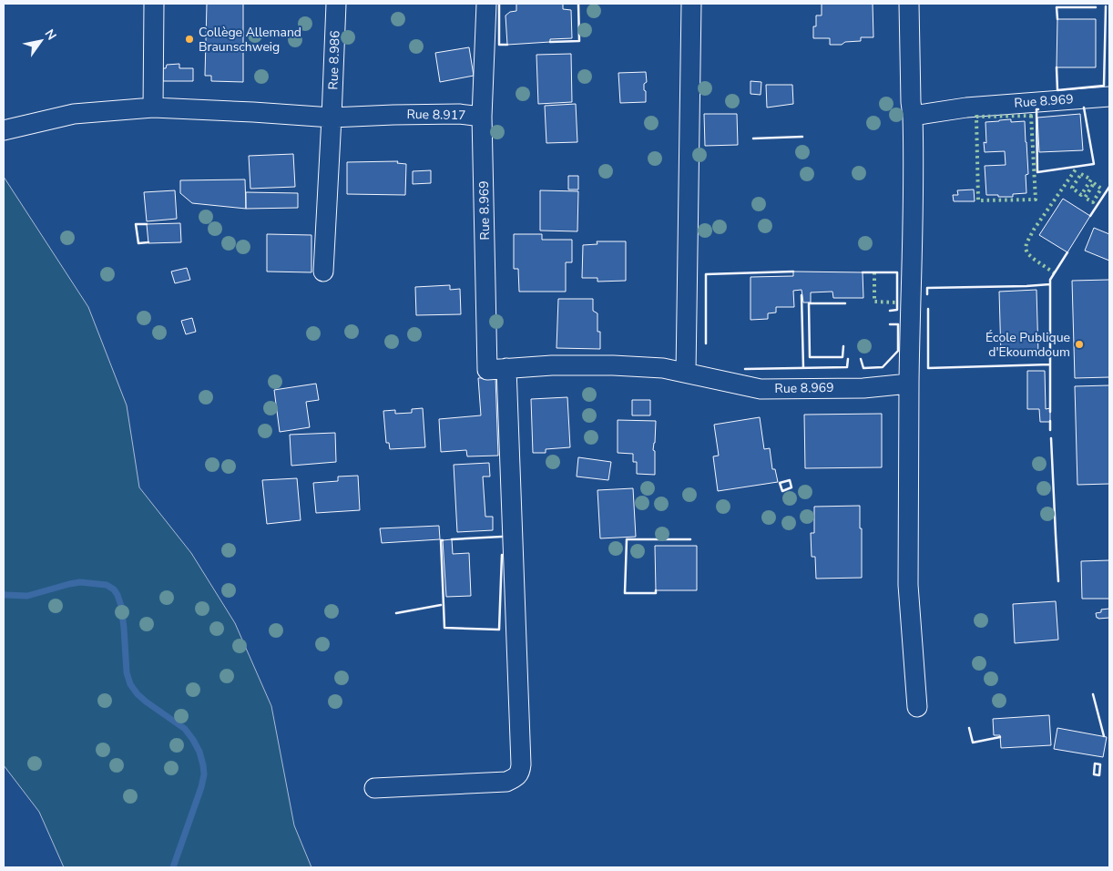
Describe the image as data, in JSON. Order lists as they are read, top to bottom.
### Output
{
  "streets": {
    "street": ["Rue 8.986", "Rue 8.969", "Rue 8.917"]
  },
  "crossings": [
    ["Rue 8.986", "Rue 8.917"],
    ["Rue 8.969", "Rue 8.917"]
  ],
  "places": ["Collège Allemand Braunschweig", "École Publique d'Ekoumdoum"],
  "north": "top right"
}
